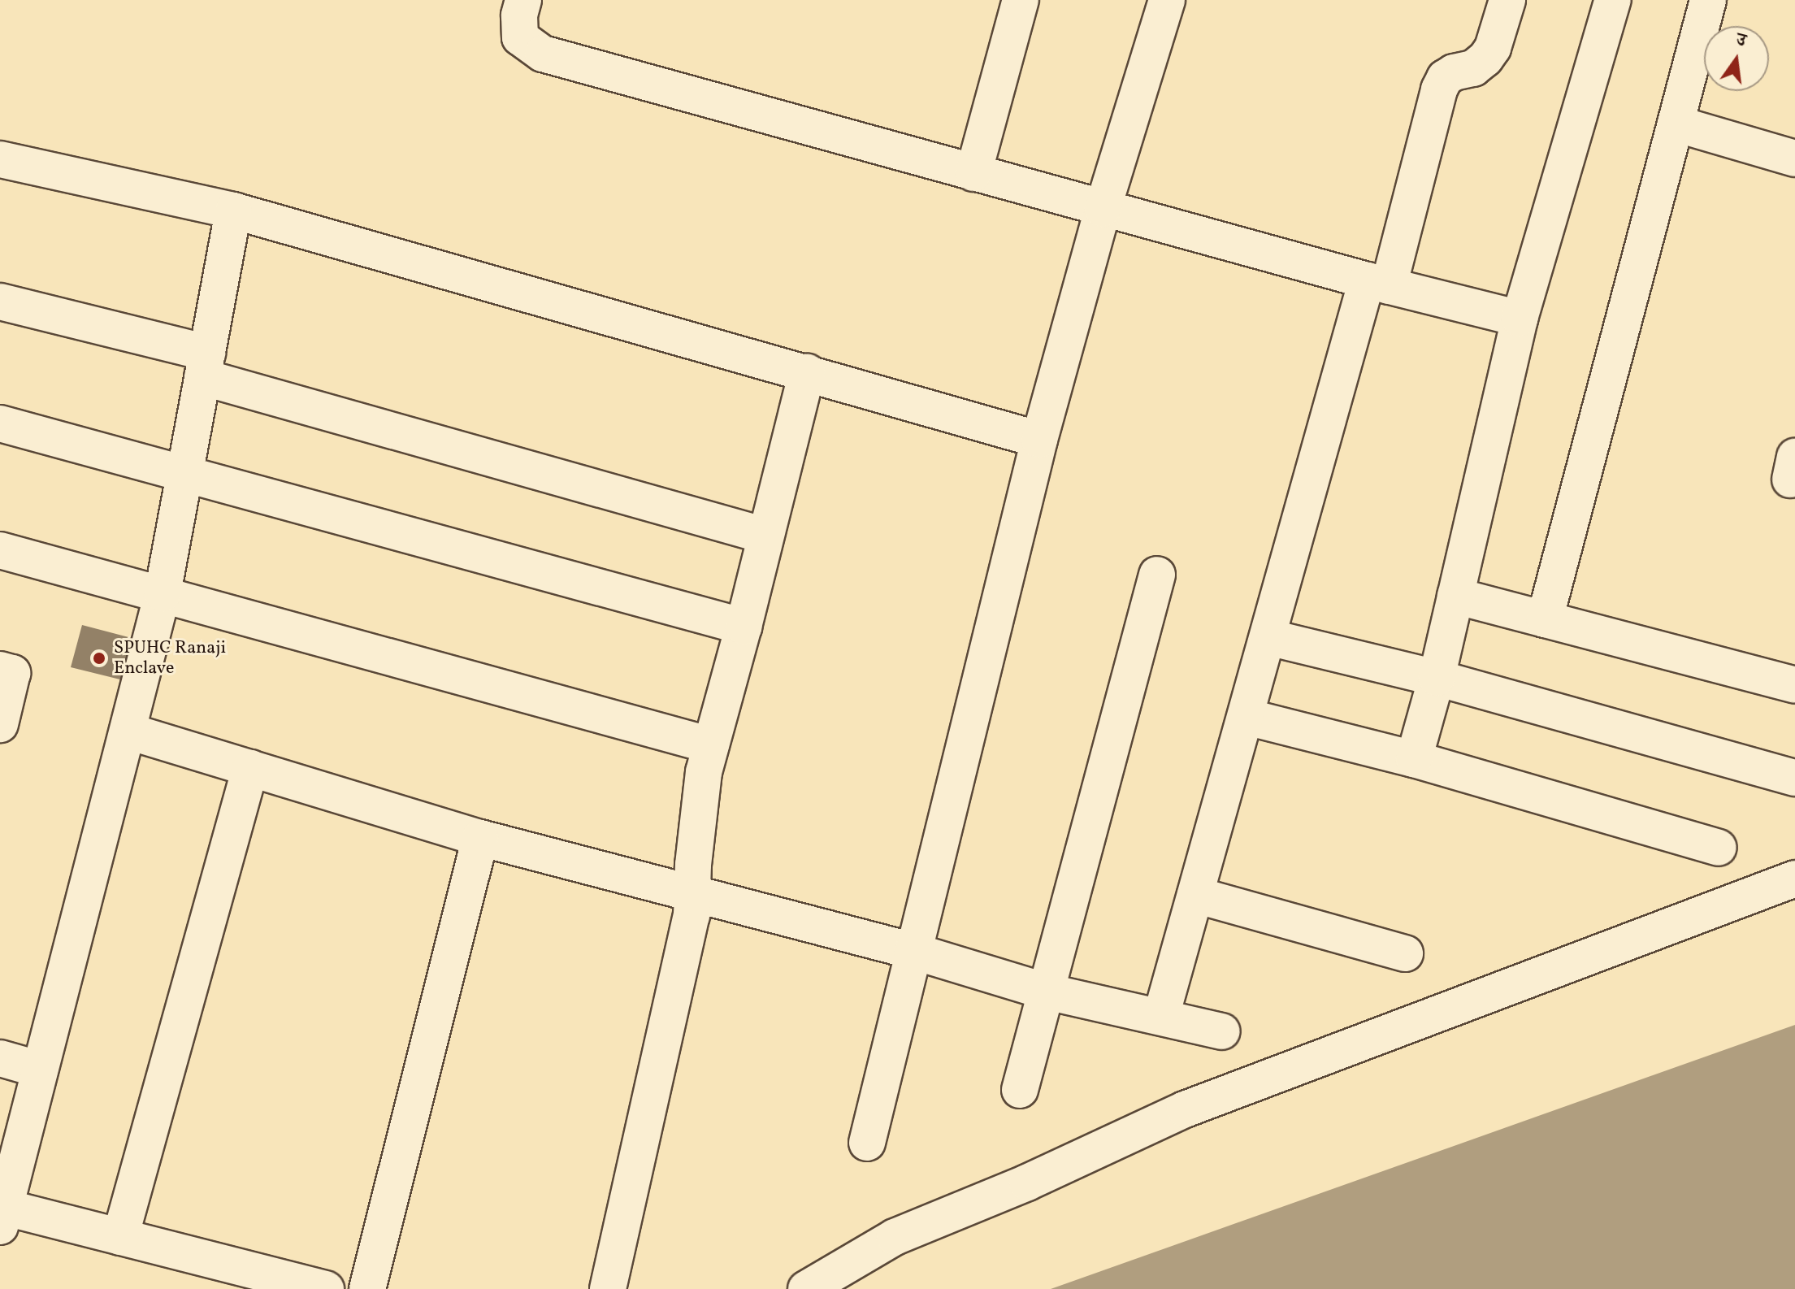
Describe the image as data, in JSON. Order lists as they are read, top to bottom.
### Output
{
  "places": ["SPUHC Ranaji Enclave"],
  "north": "top"
}
